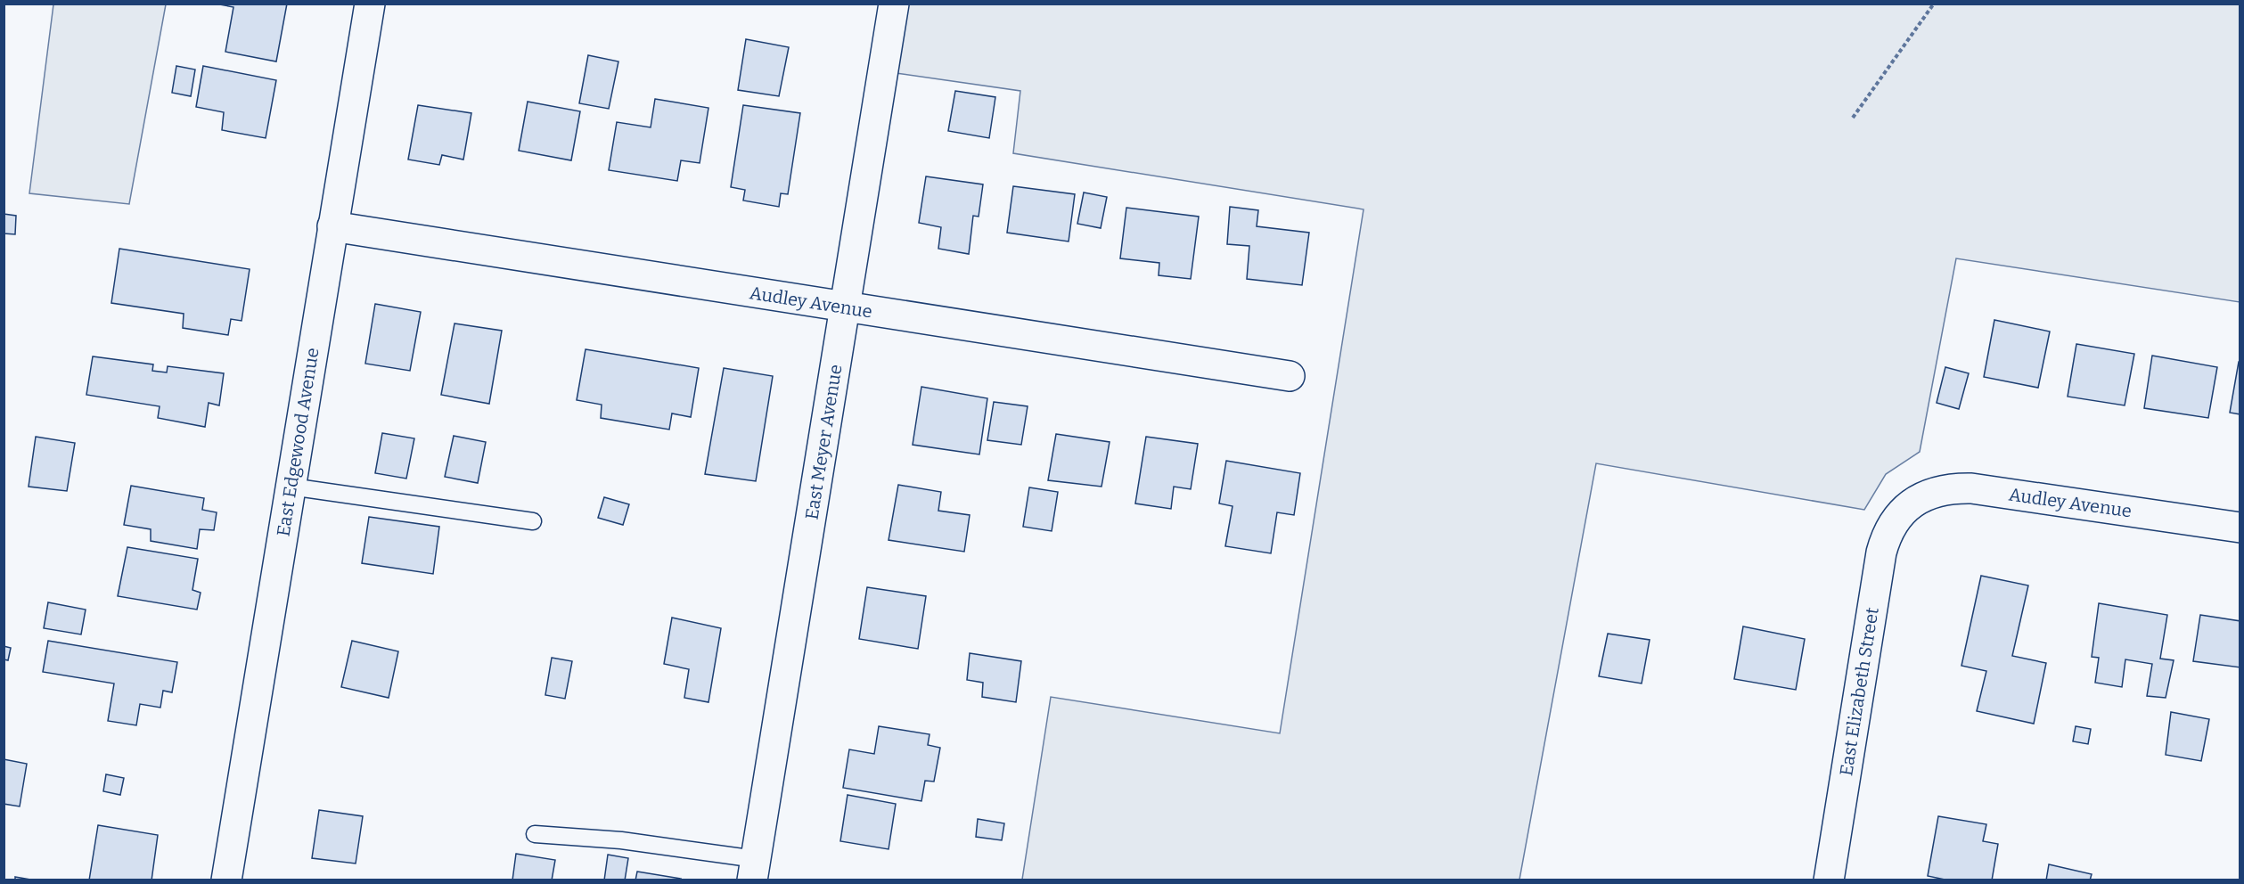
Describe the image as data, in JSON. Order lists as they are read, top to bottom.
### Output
{
  "streets": {
    "street": [
      "Audley Avenue",
      "East Edgewood Avenue",
      "East Meyer Avenue",
      "East Elizabeth Street"
    ]
  },
  "crossings": [
    ["Audley Avenue", "East Edgewood Avenue"],
    ["Audley Avenue", "East Meyer Avenue"],
    ["Audley Avenue", "East Elizabeth Street"]
  ]
}
